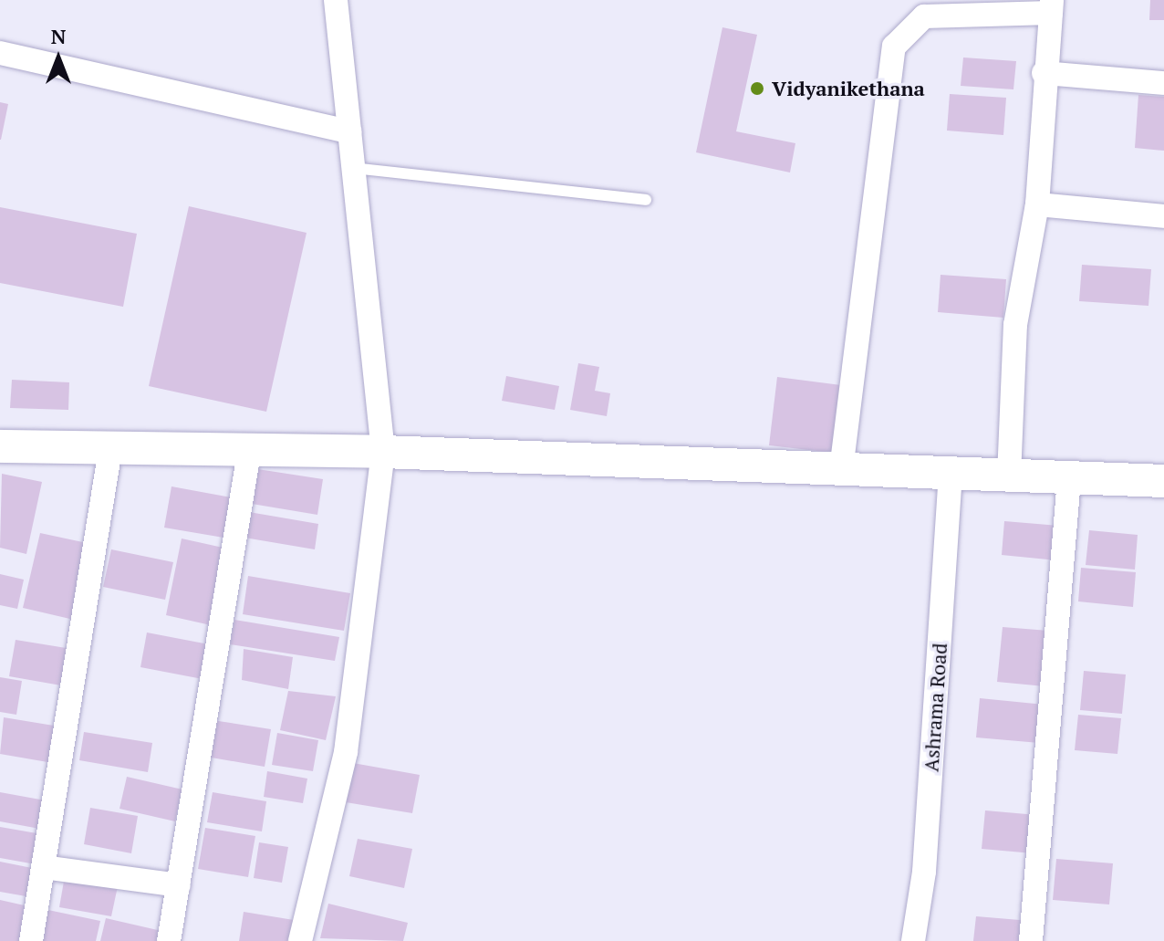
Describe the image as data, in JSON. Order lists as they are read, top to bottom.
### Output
{
  "streets": {
    "street": ["Ashrama Road"]
  },
  "places": ["Vidyanikethana"],
  "north": "top"
}
